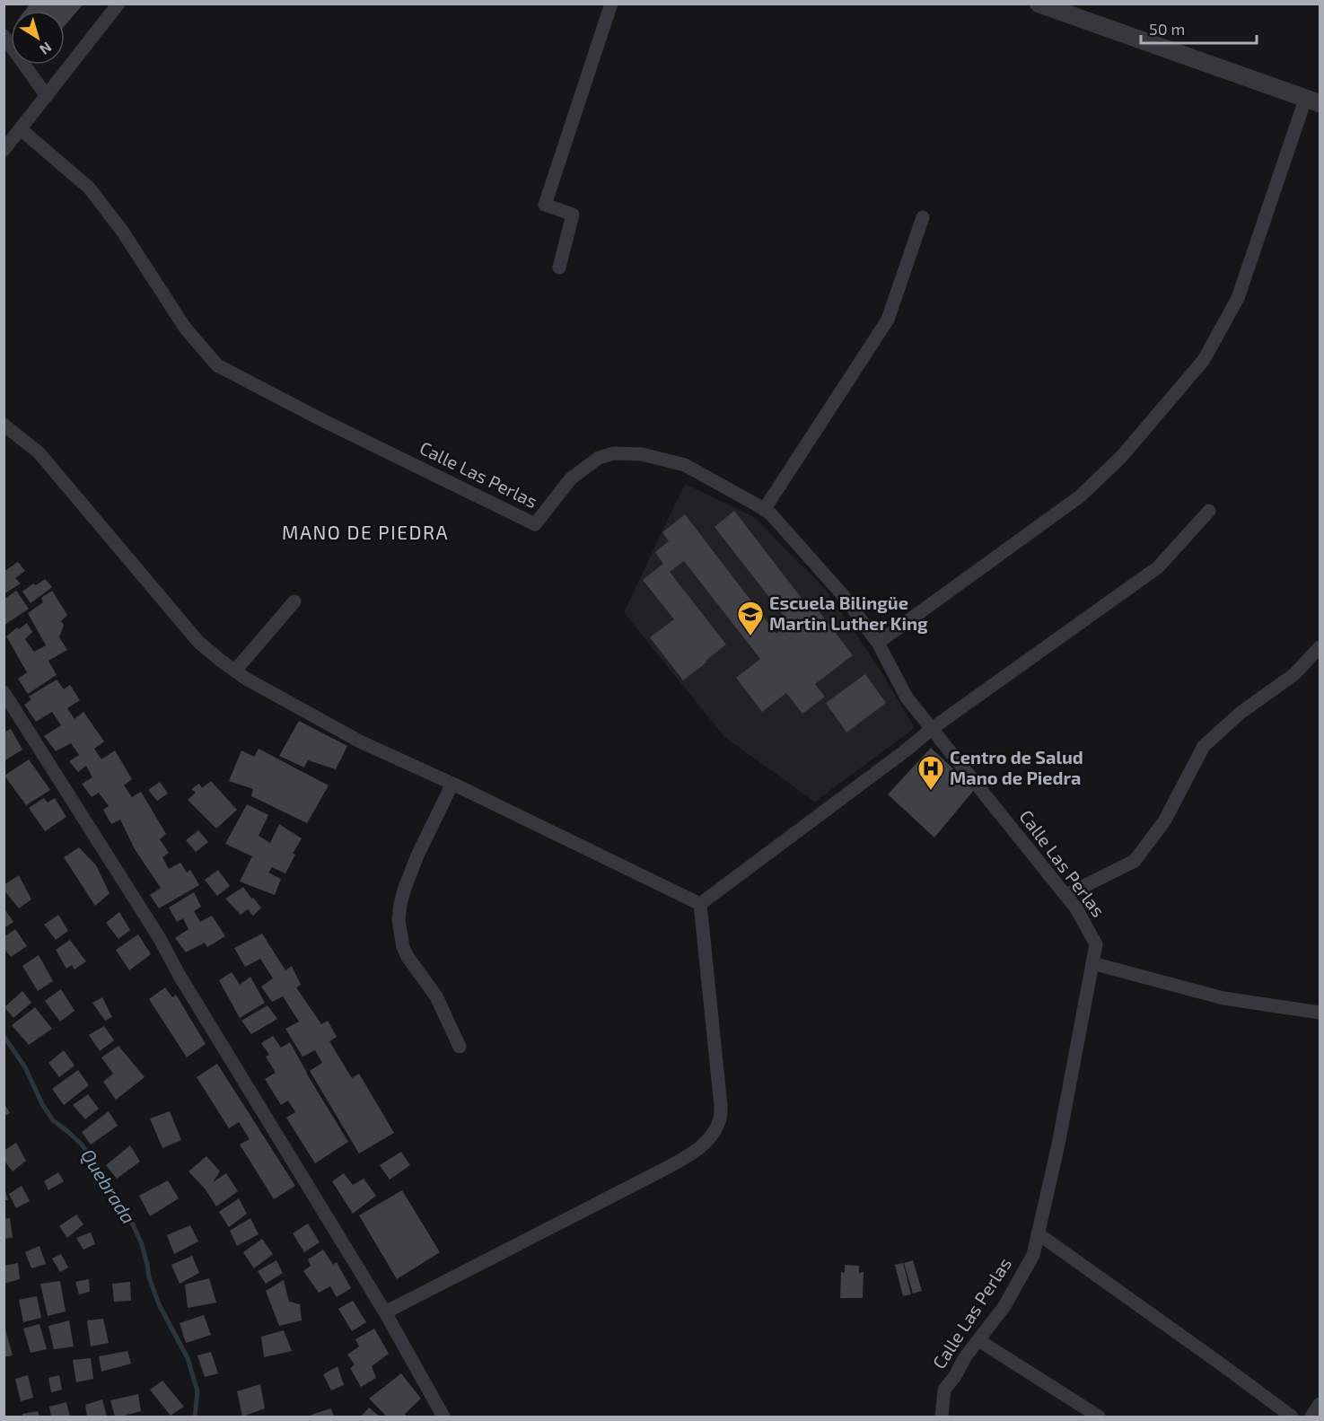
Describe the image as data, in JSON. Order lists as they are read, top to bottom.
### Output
{
  "streets": {
    "street": ["Calle Las Perlas"]
  },
  "districts": ["MANO DE PIEDRA"],
  "water": ["Quebrada"],
  "places": {
    "school or university": ["Escuela Bilingüe Martin Luther King"],
    "hospital": ["Centro de Salud Mano de Piedra"]
  },
  "scale_bar": "50 m",
  "north": "bottom right"
}
